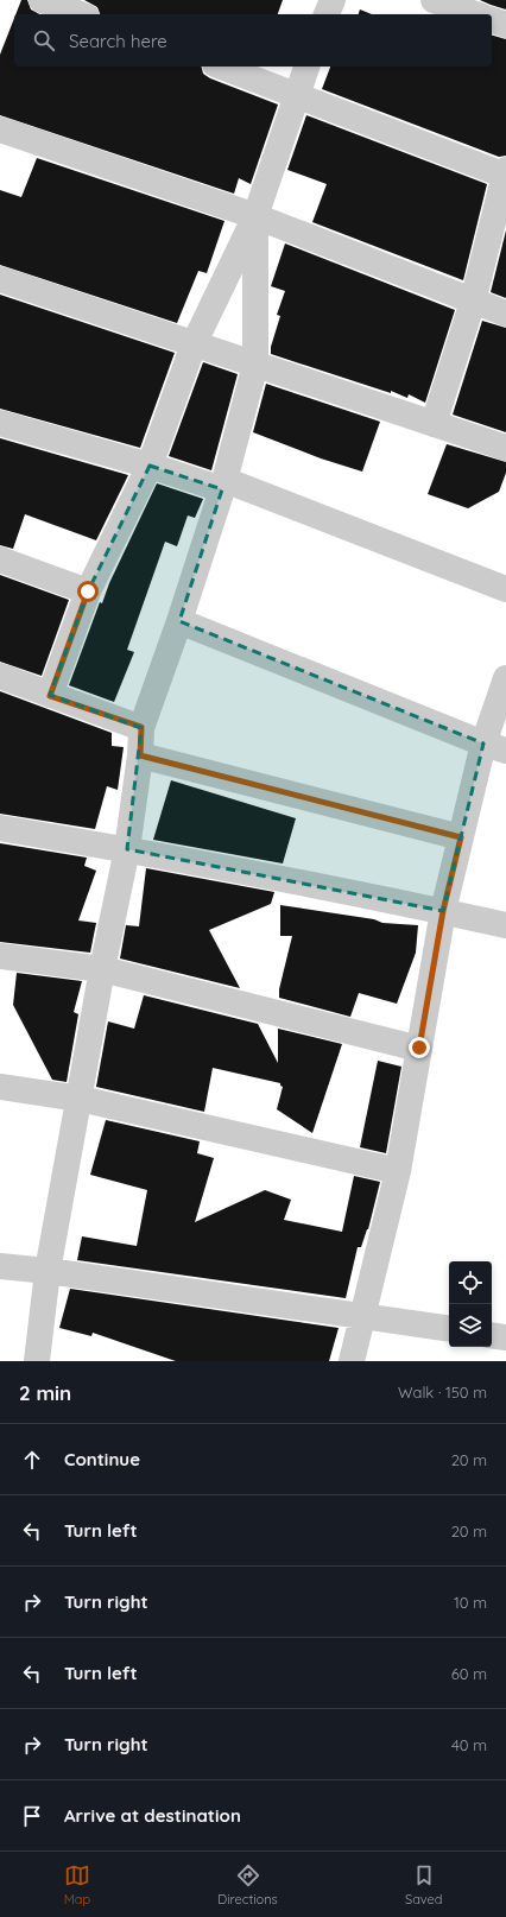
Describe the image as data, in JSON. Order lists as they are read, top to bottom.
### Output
{
  "page": {
    "search": "Search here",
    "heading": ["2 min", "Walk · 150 m"],
    "list": [
      ["Continue", "20 m"],
      ["Turn left", "20 m"],
      ["Turn right", "10 m"],
      ["Turn left", "60 m"],
      ["Turn right", "40 m"],
      "Arrive at destination"
    ],
    "nav": ["Map", "Directions", "Saved"]
  }
}
